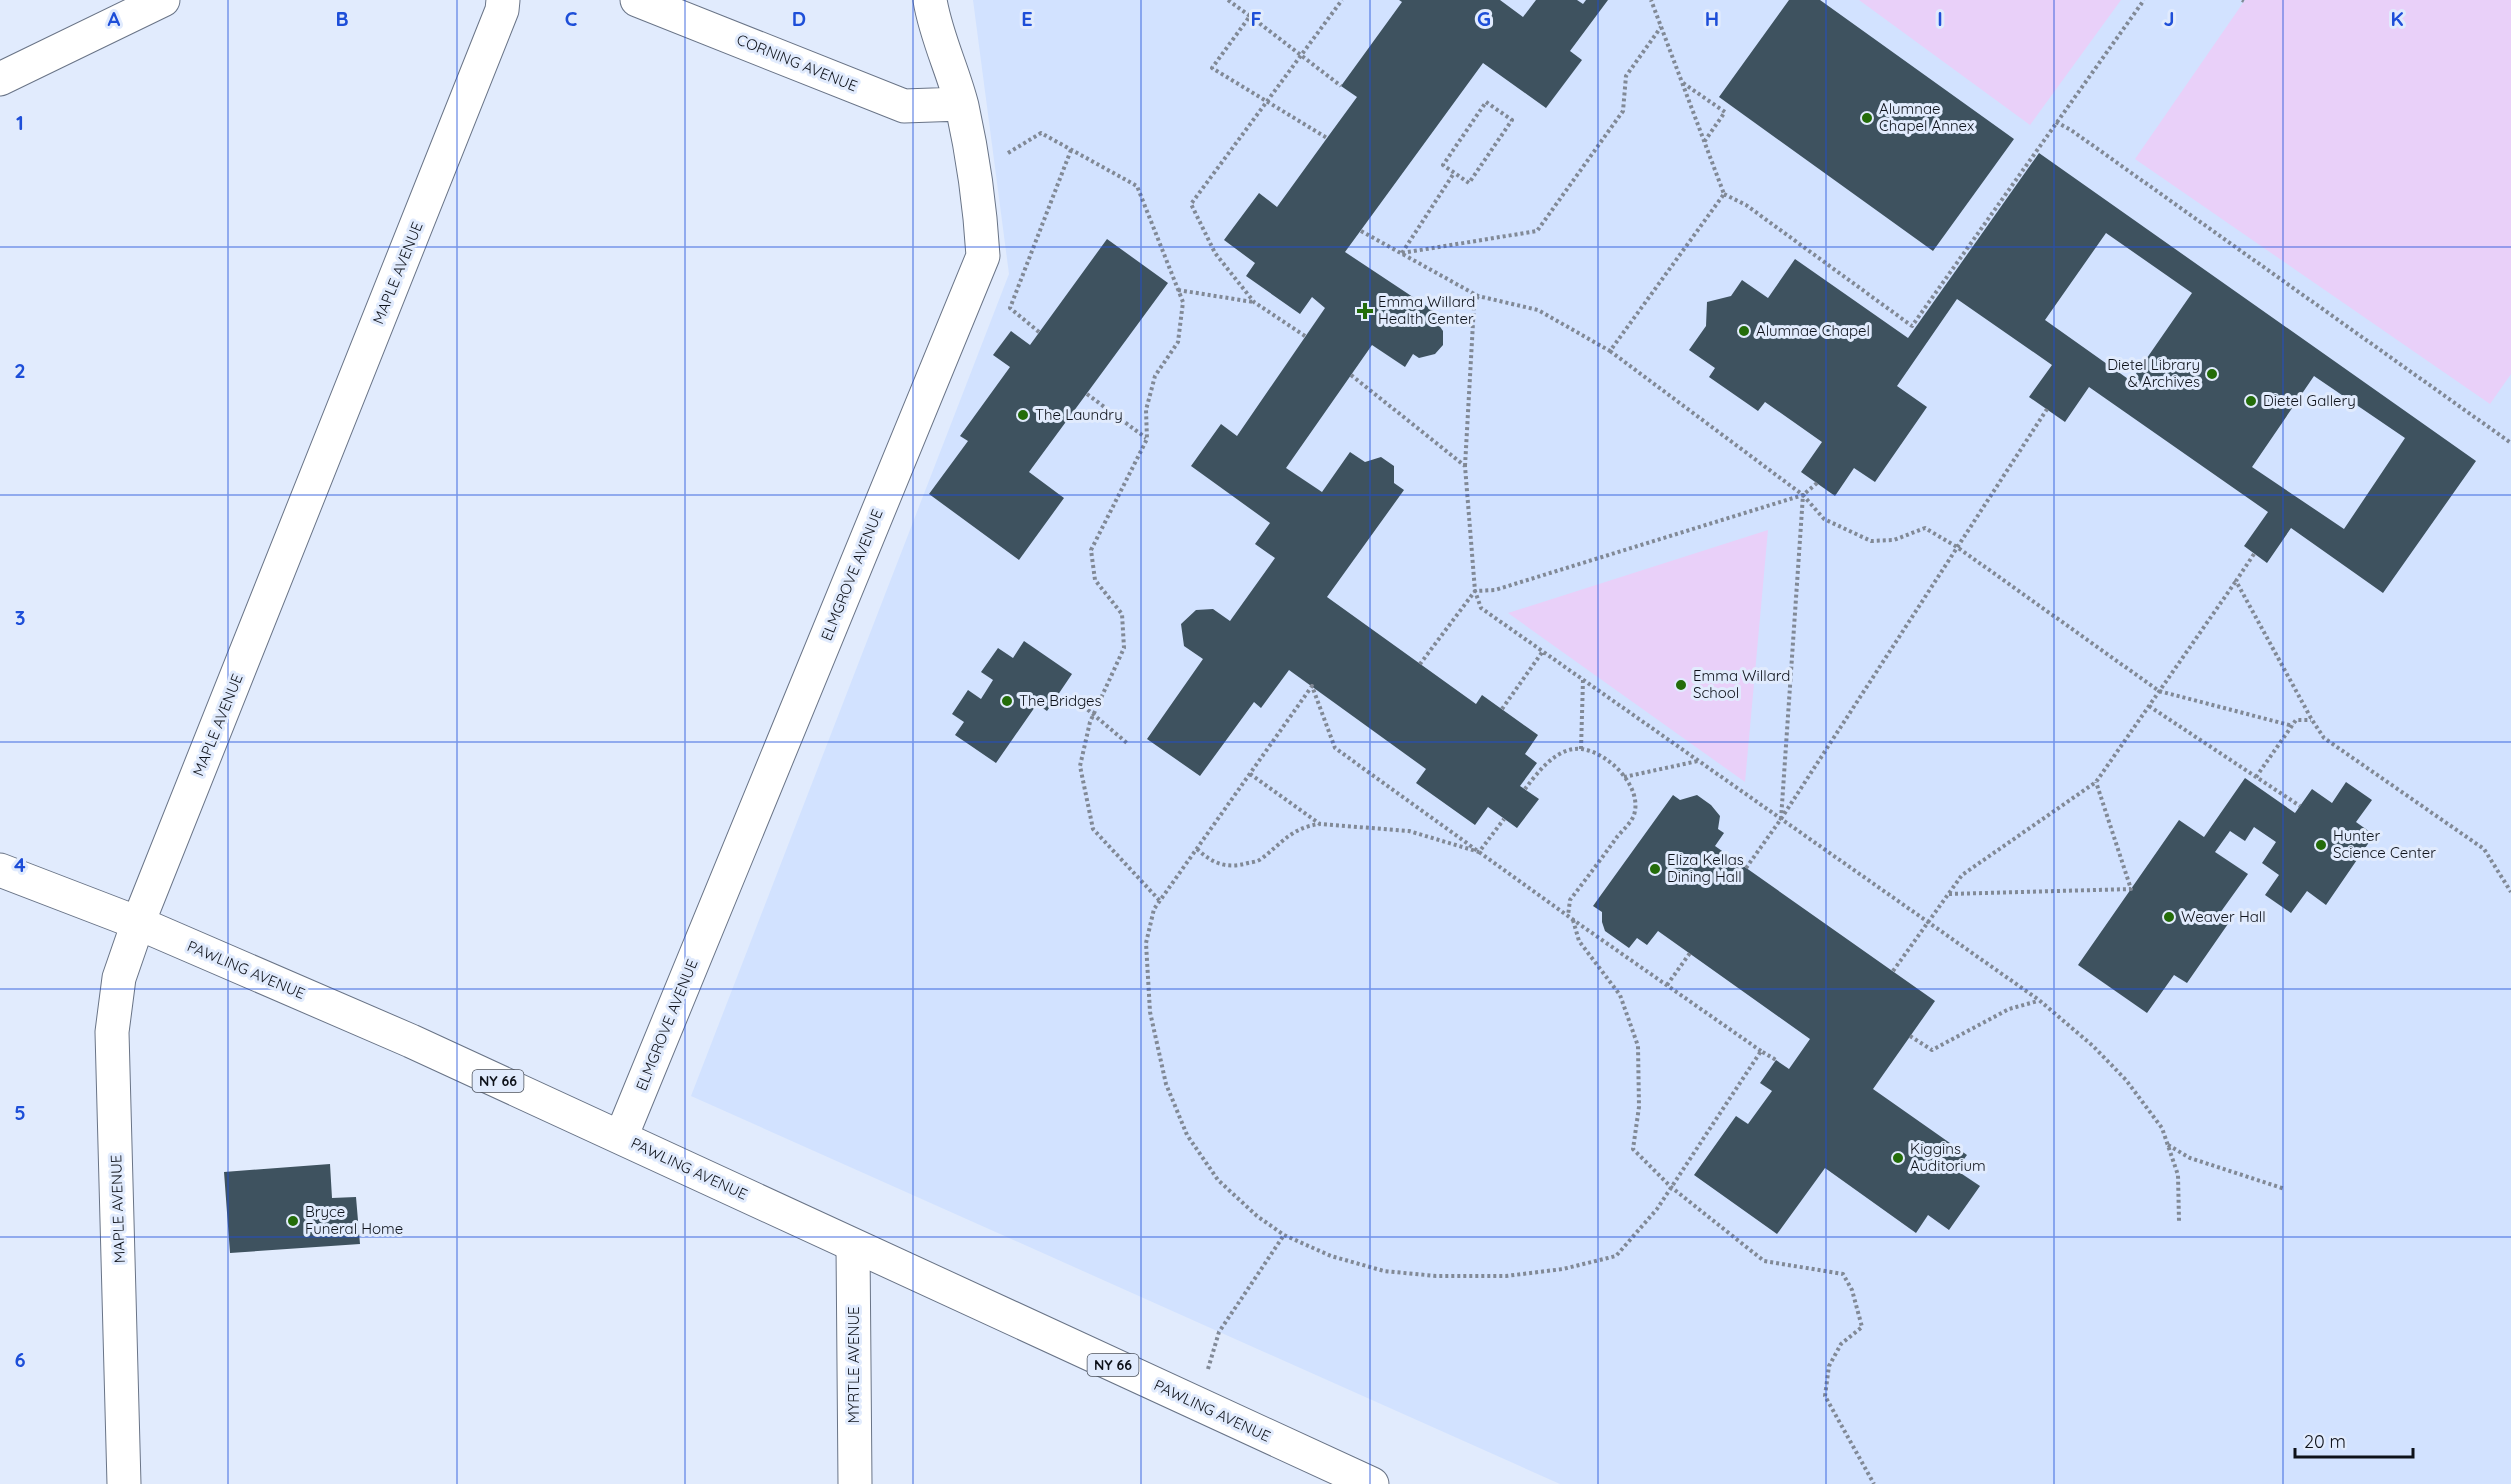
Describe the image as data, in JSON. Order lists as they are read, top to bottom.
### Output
{
  "streets": {
    "street": [
      "CORNING AVENUE",
      "MAPLE AVENUE",
      "ELMGROVE AVENUE",
      "PAWLING AVENUE",
      "NY 66",
      "MYRTLE AVENUE"
    ]
  },
  "crossings": [
    ["CORNING AVENUE", "ELMGROVE AVENUE"],
    ["MAPLE AVENUE", "PAWLING AVENUE"],
    ["ELMGROVE AVENUE", "PAWLING AVENUE"],
    ["PAWLING AVENUE", "MYRTLE AVENUE"]
  ],
  "places": {
    "other": [
      "Alumnae Chapel Annex",
      "Alumnae Chapel",
      "Dietel Library & Archives",
      "Dietel Gallery",
      "The Laundry",
      "Emma Willard School",
      "The Bridges",
      "Hunter Science Center",
      "Eliza Kellas Dining Hall",
      "Weaver Hall",
      "Kiggins Auditorium",
      "Bryce Funeral Home"
    ],
    "health": ["Emma Willard Health Center"]
  },
  "scale_bar": "20 m",
  "grid": {
    "columns": [
      "A",
      "B",
      "C",
      "D",
      "E",
      "F",
      "G",
      "H",
      "I",
      "J",
      "K"
    ],
    "rows": [
      "1",
      "2",
      "3",
      "4",
      "5",
      "6"
    ]
  }
}
